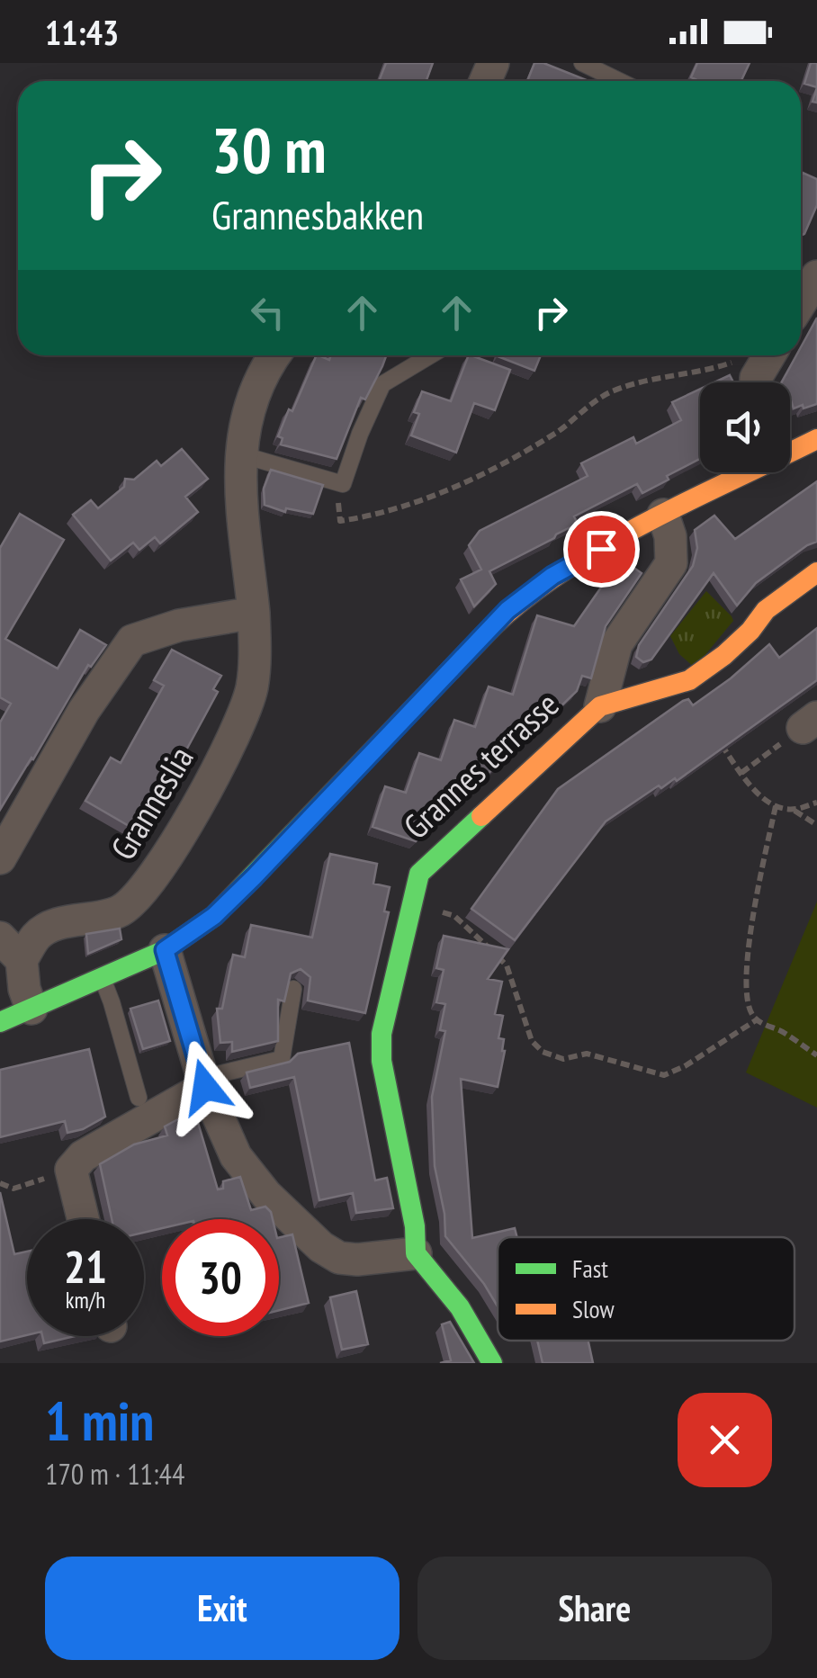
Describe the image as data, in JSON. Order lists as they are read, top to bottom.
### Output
{
  "streets": {
    "street": ["Grannes terrasse", "Granneslia"]
  },
  "legend": ["Fast", "Slow"],
  "page": {
    "status": "11:43",
    "turn": ["30 m", "Grannesbakken"],
    "speed": "21 km/h",
    "limit": "30",
    "heading": ["1 min", "170 m · 11:44"],
    "buttons": ["Exit", "Share"]
  }
}
